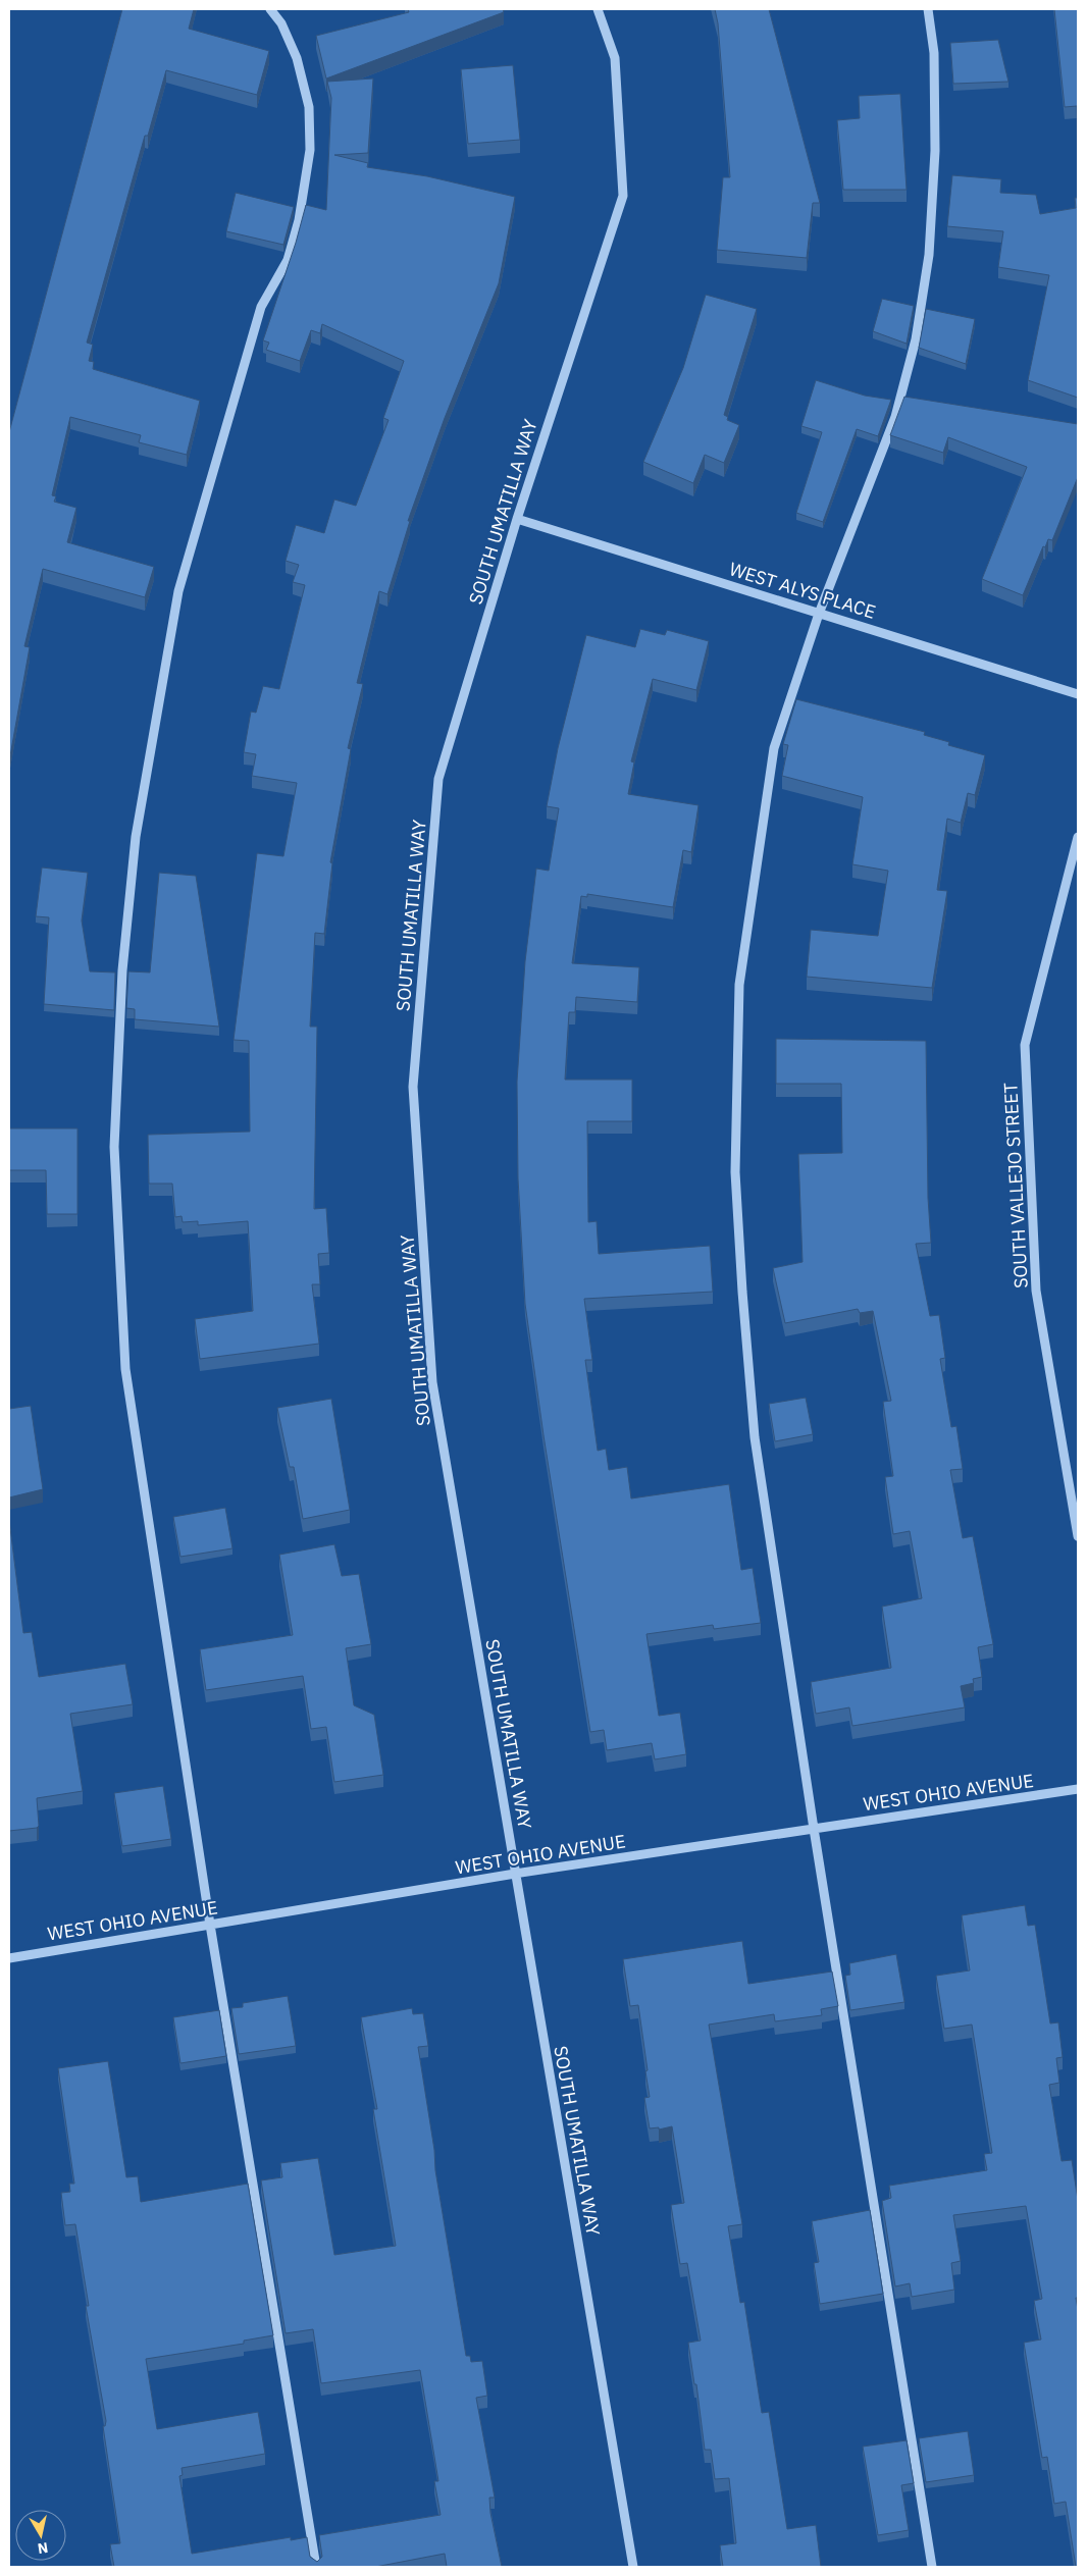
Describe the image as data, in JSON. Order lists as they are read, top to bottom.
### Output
{
  "streets": {
    "street": [
      "SOUTH UMATILLA WAY",
      "WEST ALYS PLACE",
      "SOUTH VALLEJO STREET",
      "WEST OHIO AVENUE"
    ]
  },
  "crossings": [
    ["SOUTH UMATILLA WAY", "WEST ALYS PLACE"],
    ["SOUTH UMATILLA WAY", "WEST OHIO AVENUE"]
  ],
  "north": "bottom"
}
